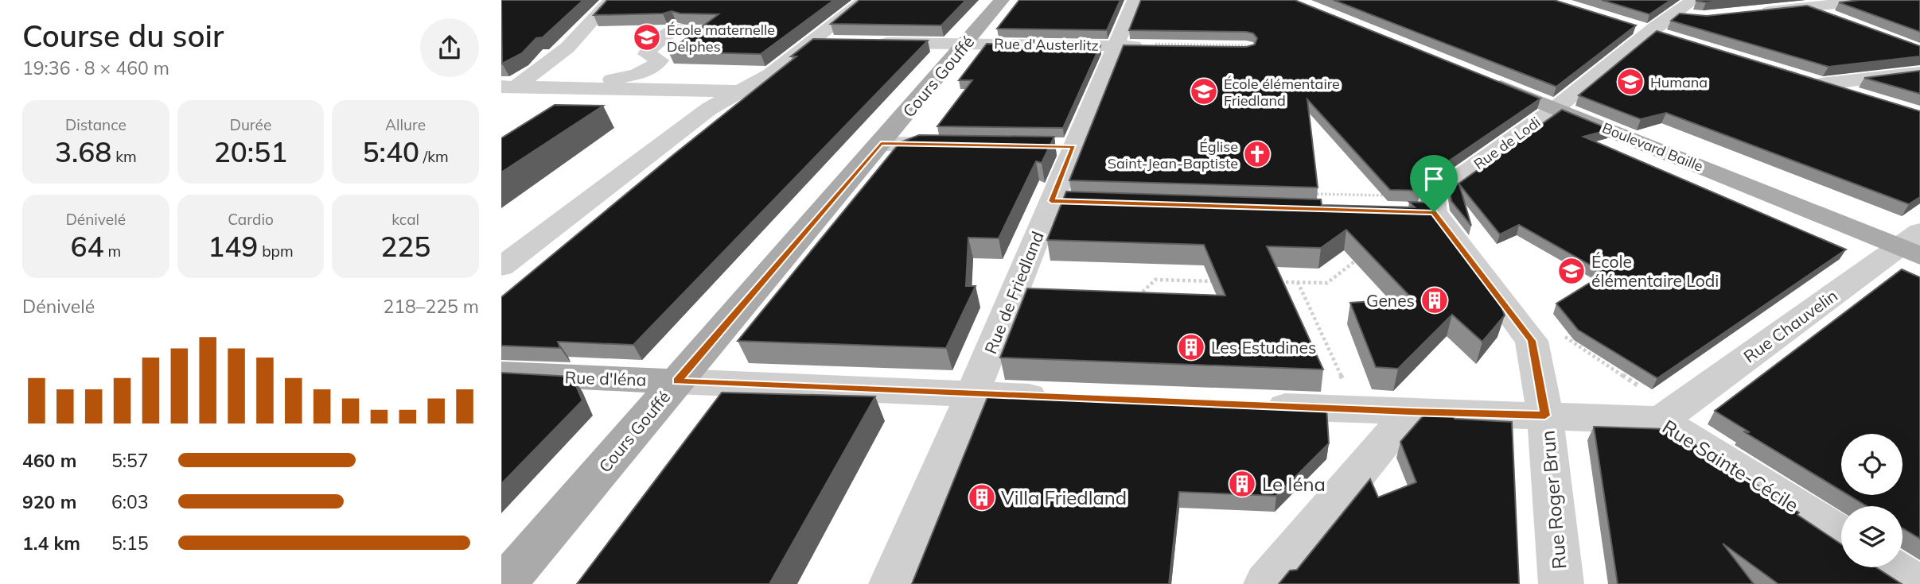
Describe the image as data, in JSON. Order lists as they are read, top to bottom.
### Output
{
  "streets": {
    "main road": ["Cours Gouffé", "Boulevard Baille", "Rue d'Iéna"],
    "street": [
      "Rue d'Austerlitz",
      "Rue de Lodi",
      "Rue de Friedland",
      "Rue Chauvelin",
      "Rue Sainte-Cécile",
      "Rue Roger Brun"
    ]
  },
  "crossings": [
    ["Rue d'Austerlitz", "Cours Gouffé"],
    ["Rue d'Austerlitz", "Rue de Friedland"],
    ["Cours Gouffé", "Rue d'Iéna"],
    ["Rue de Lodi", "Boulevard Baille"],
    ["Boulevard Baille", "Rue Chauvelin"],
    ["Rue de Friedland", "Rue d'Iéna"],
    ["Rue Chauvelin", "Rue Sainte-Cécile"],
    ["Rue Sainte-Cécile", "Rue Roger Brun"]
  ],
  "places": {
    "school or university": [
      "École maternelle Delphes",
      "Humana",
      "École élémentaire Friedland",
      "École élémentaire Lodi"
    ],
    "church": ["Église Saint-Jean-Baptiste"],
    "building": [
      "Genes",
      "Les Estudines",
      "Le Iéna",
      "Villa Friedland"
    ]
  },
  "page": {
    "heading": ["Course du soir", "19:36 · 8 × 460 m"],
    "stats": [
      ["Distance", "3.68 km"],
      ["Durée", "20:51"],
      ["Allure", "5:40 /km"],
      ["Dénivelé", "64 m"],
      ["Cardio", "149 bpm"],
      ["kcal", "225"]
    ],
    "chart": ["Dénivelé", "218–225 m"],
    "list": [
      {
        "name": "460 m",
        "note": "5:57"
      },
      {
        "name": "920 m",
        "note": "6:03"
      },
      {
        "name": "1.4 km",
        "note": "5:15"
      }
    ]
  }
}
